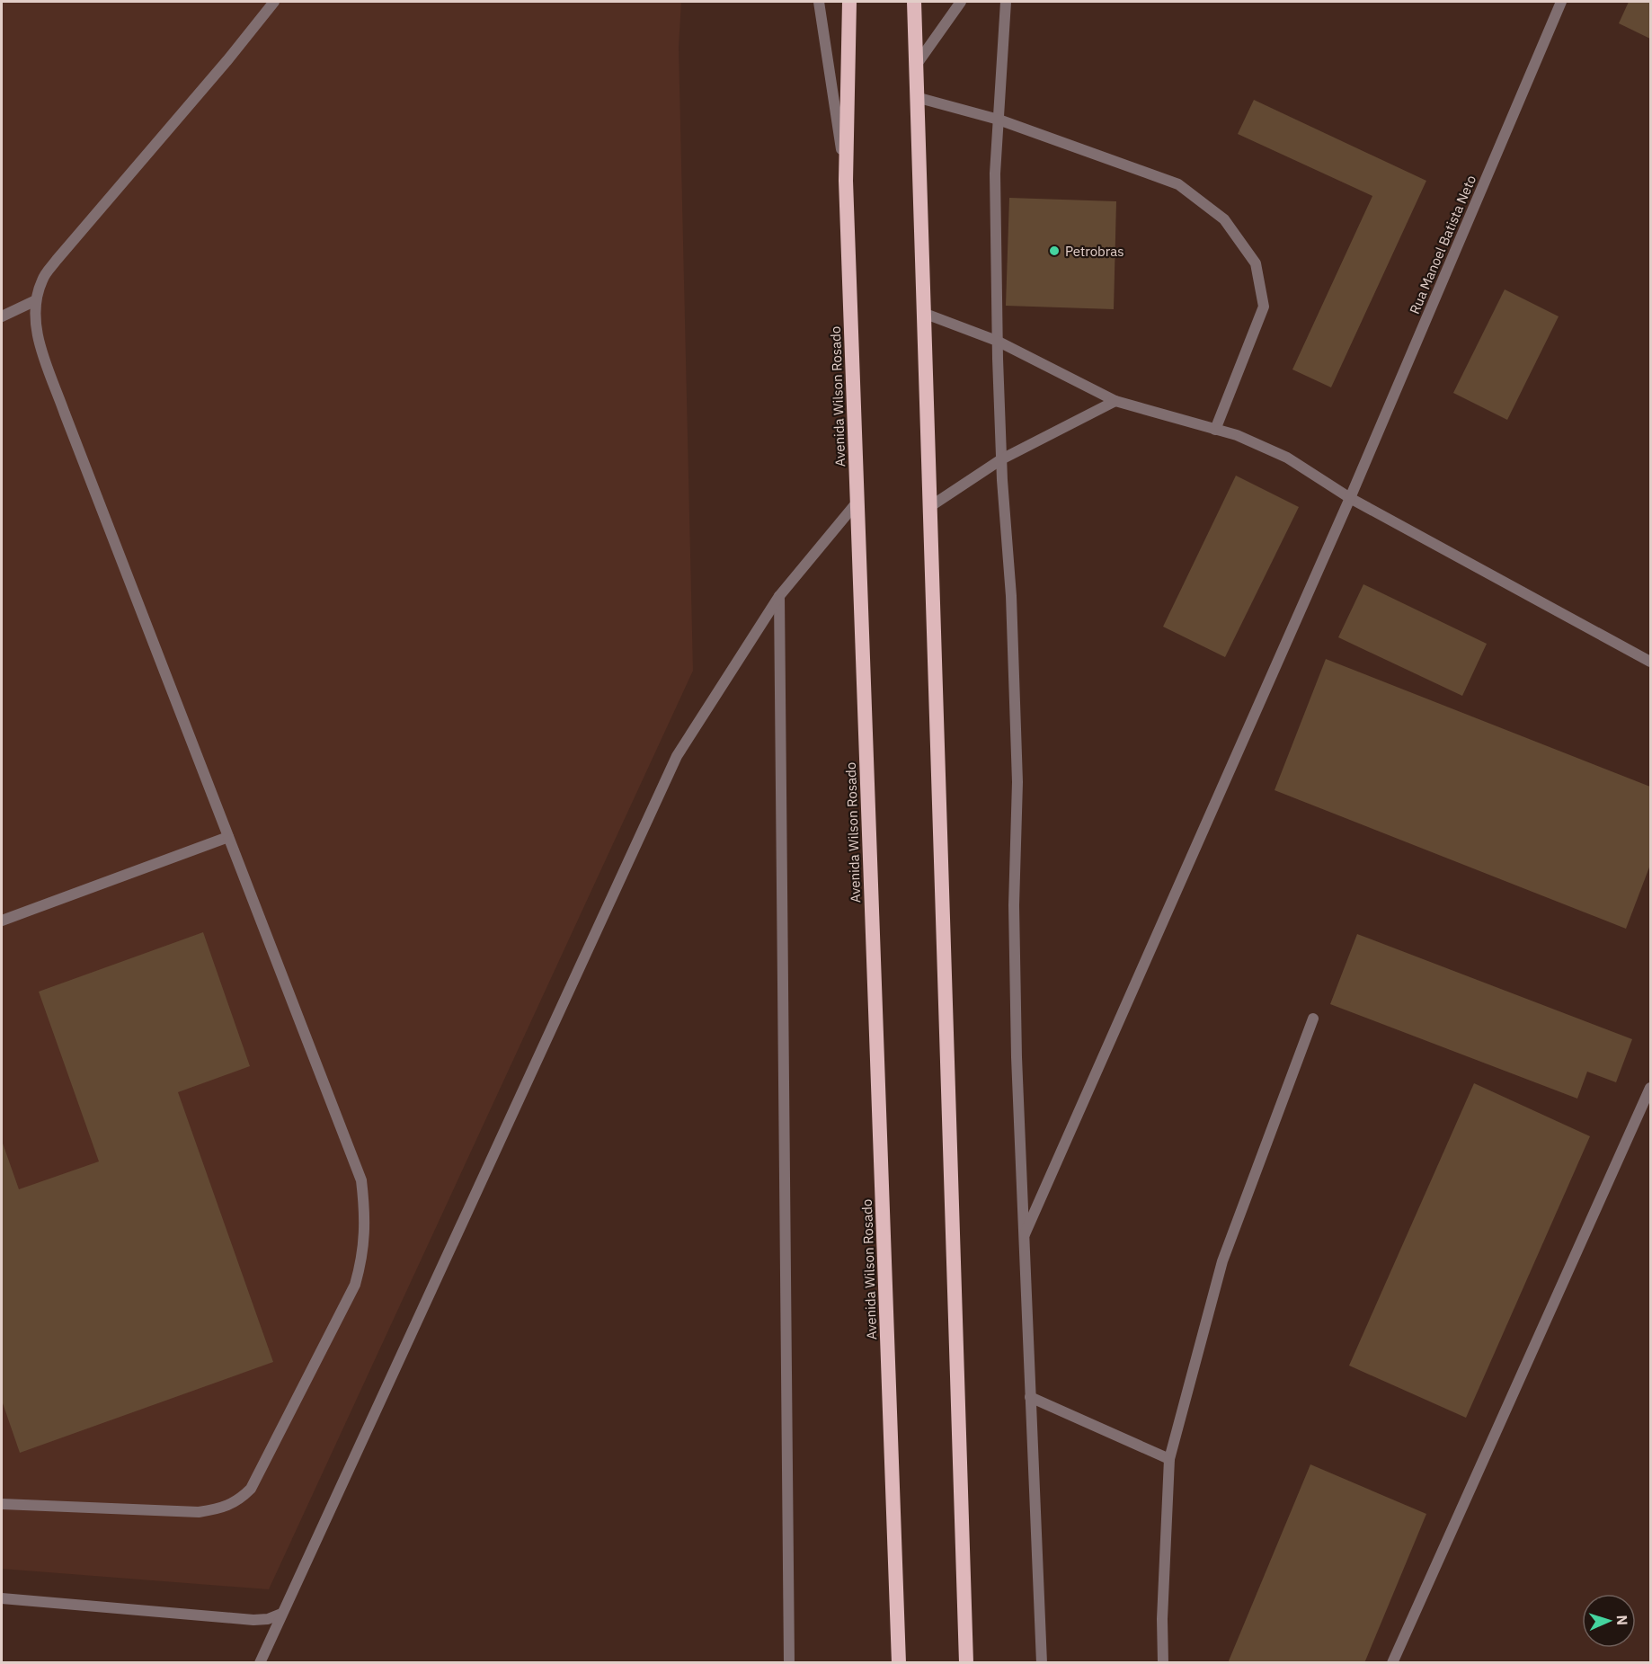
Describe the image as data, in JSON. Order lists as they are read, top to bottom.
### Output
{
  "streets": {
    "highway": ["Avenida Wilson Rosado"],
    "street": ["Rua Manoel Batista Neto"]
  },
  "places": ["Petrobras"],
  "north": "right"
}
